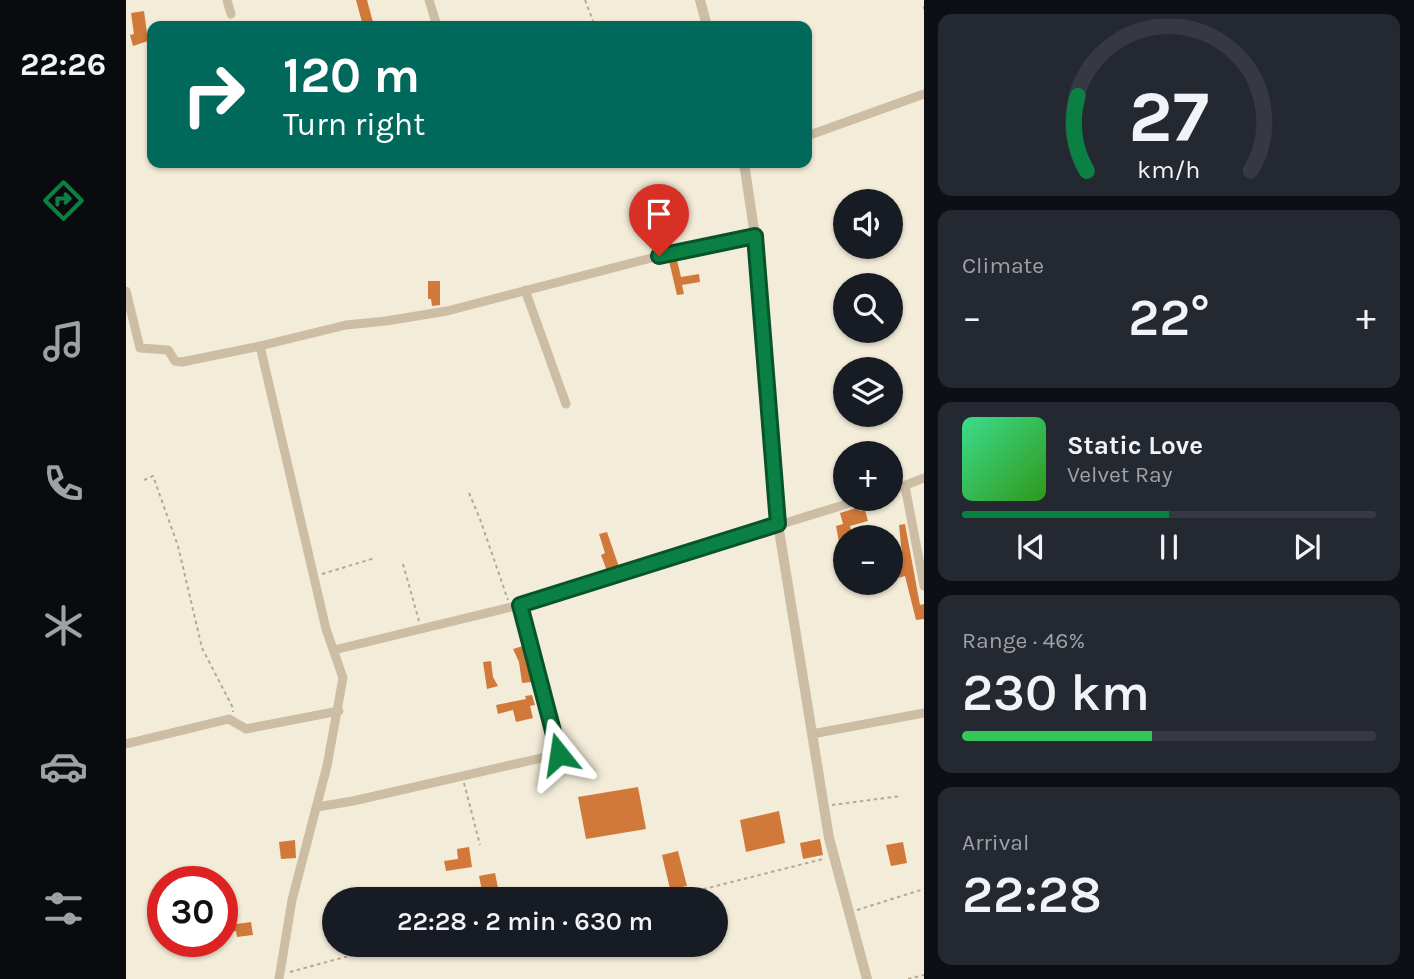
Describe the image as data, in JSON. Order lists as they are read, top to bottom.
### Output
{
  "page": {
    "tabs": "22:26",
    "turn": ["120 m", "Turn right"],
    "map_buttons": ["+", "−"],
    "tile": [
      "Climate",
      ["Range · 46%", "230 km"],
      ["Arrival", "22:28"]
    ],
    "heat": ["−", "22°", "+"],
    "song": ["Static Love", "Velvet Ray"],
    "limit": "30",
    "trip": "22:28 · 2 min · 630 m",
    "gauge": ["27", "km/h"]
  }
}
